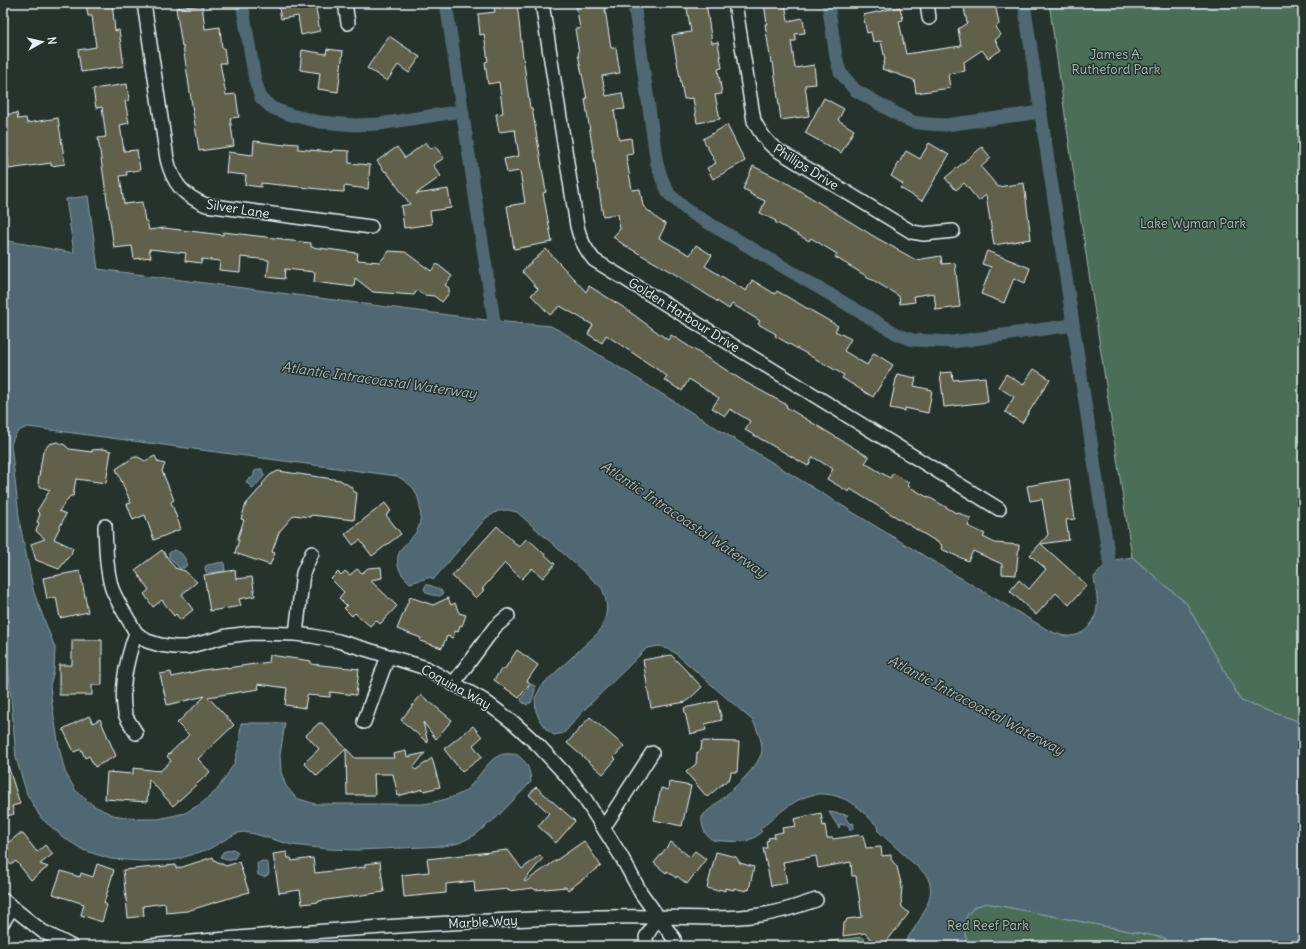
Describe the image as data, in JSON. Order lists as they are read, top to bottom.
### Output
{
  "streets": {
    "street": [
      "Phillips Drive",
      "Silver Lane",
      "Golden Harbour Drive",
      "Coquina Way",
      "Marble Way"
    ]
  },
  "crossings": [
    ["Coquina Way", "Marble Way"]
  ],
  "water": ["Atlantic Intracoastal Waterway"],
  "parks": ["James A. Rutheford Park", "Lake Wyman Park", "Red Reef Park"],
  "north": "right"
}
